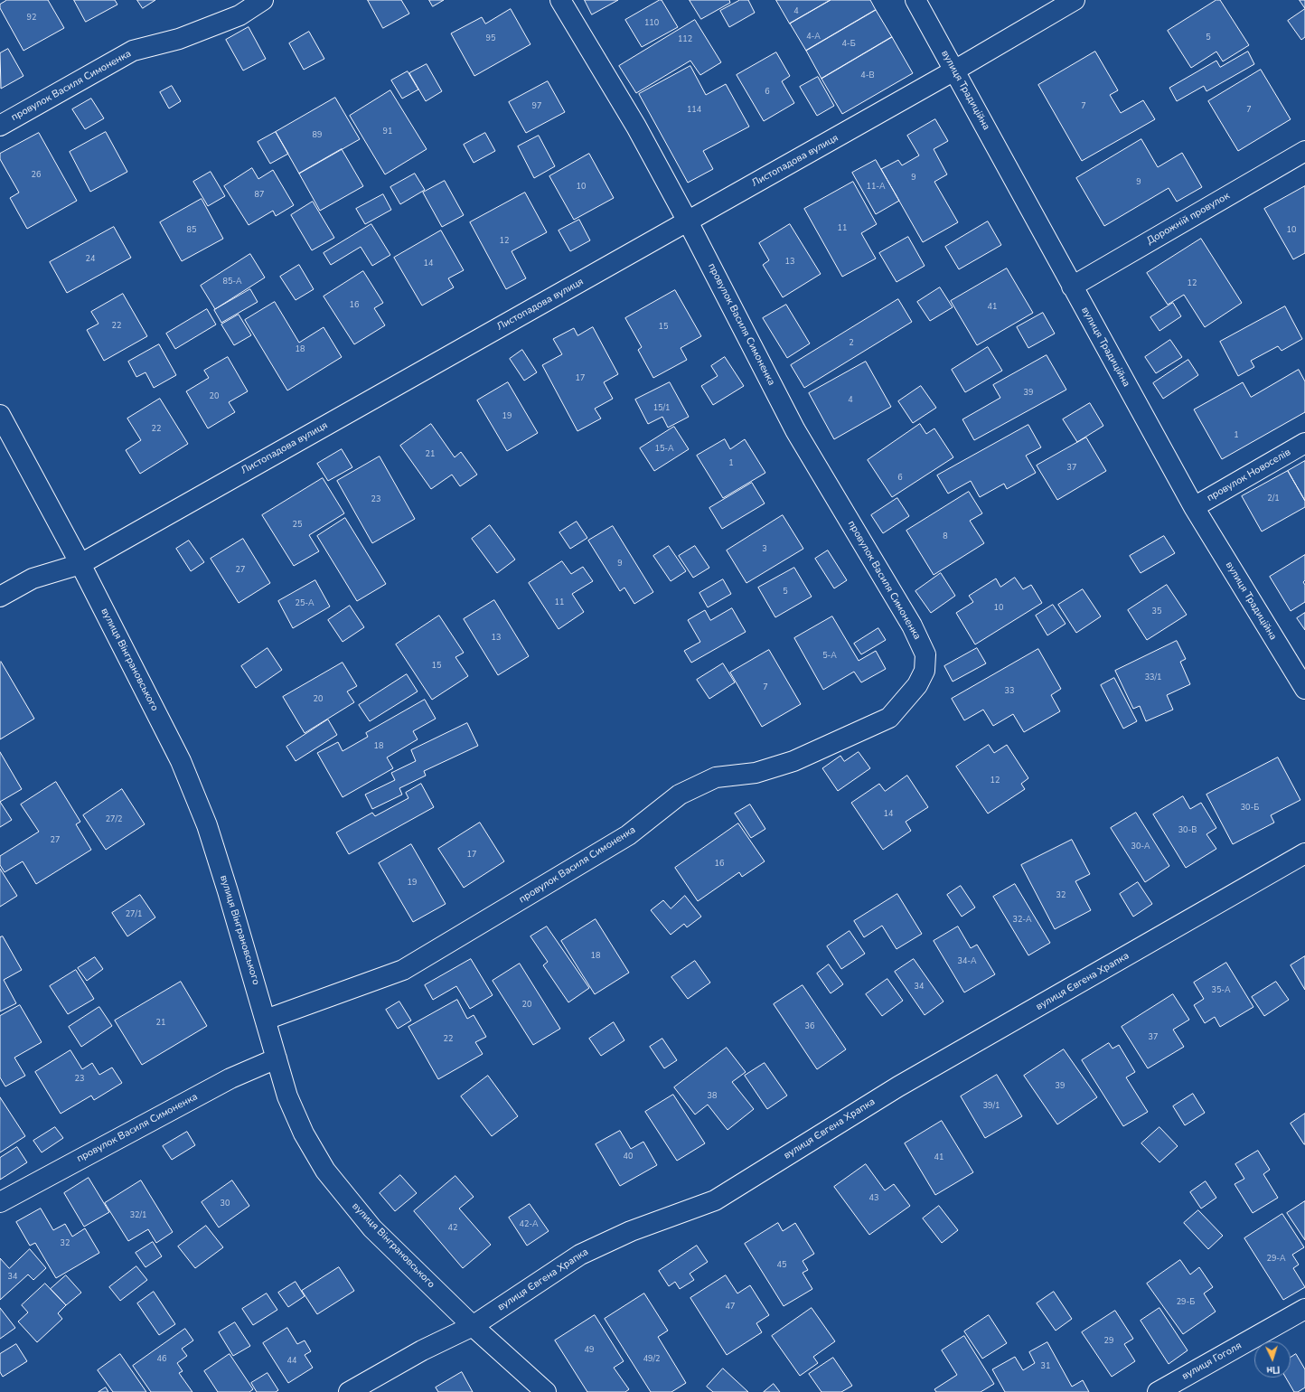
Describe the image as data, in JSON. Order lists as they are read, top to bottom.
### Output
{
  "streets": {
    "street": [
      "провулок Василя Симоненка",
      "вулиця Традиційна",
      "Листопадова вулиця",
      "Дорожній провулок",
      "провулок Новоселів",
      "вулиця Вінграновського",
      "вулиця Євгена Храпка",
      "вулиця Гоголя"
    ]
  },
  "crossings": [
    ["провулок Василя Симоненка", "Листопадова вулиця"],
    ["провулок Василя Симоненка", "вулиця Вінграновського"],
    ["вулиця Традиційна", "Листопадова вулиця"],
    ["вулиця Традиційна", "Дорожній провулок"],
    ["вулиця Традиційна", "провулок Новоселів"],
    ["Листопадова вулиця", "вулиця Вінграновського"],
    ["вулиця Вінграновського", "вулиця Євгена Храпка"]
  ],
  "house_numbers": [
    "4",
    "92",
    "110",
    "4-А",
    "5",
    "95",
    "112",
    "4-Б",
    "4-В",
    "6",
    "97",
    "7",
    "114",
    "7",
    "91",
    "89",
    "26",
    "9",
    "9",
    "10",
    "11-А",
    "87",
    "11",
    "85",
    "10",
    "12",
    "24",
    "13",
    "14",
    "85-А",
    "12",
    "16",
    "41",
    "22",
    "15",
    "2",
    "18",
    "17",
    "39",
    "20",
    "4",
    "15/1",
    "19",
    "22",
    "1",
    "15-А",
    "21",
    "1",
    "37",
    "6",
    "2/1",
    "23",
    "25",
    "8",
    "3",
    "9",
    "27",
    "5",
    "11",
    "25-А",
    "10",
    "35",
    "13",
    "5-А",
    "15",
    "33/1",
    "7",
    "33",
    "20",
    "18",
    "12",
    "30-Б",
    "14",
    "27/2",
    "30-В",
    "27",
    "30-А",
    "17",
    "16",
    "19",
    "32",
    "27/1",
    "32-А",
    "18",
    "34-А",
    "34",
    "35-А",
    "20",
    "21",
    "36",
    "37",
    "22",
    "23",
    "39",
    "38",
    "39/1",
    "40",
    "41",
    "43",
    "30",
    "32/1",
    "42-А",
    "42",
    "32",
    "29-А",
    "45",
    "34",
    "29-Б",
    "47",
    "29",
    "49",
    "46",
    "49/2",
    "44",
    "31"
  ],
  "north": "bottom"
}
